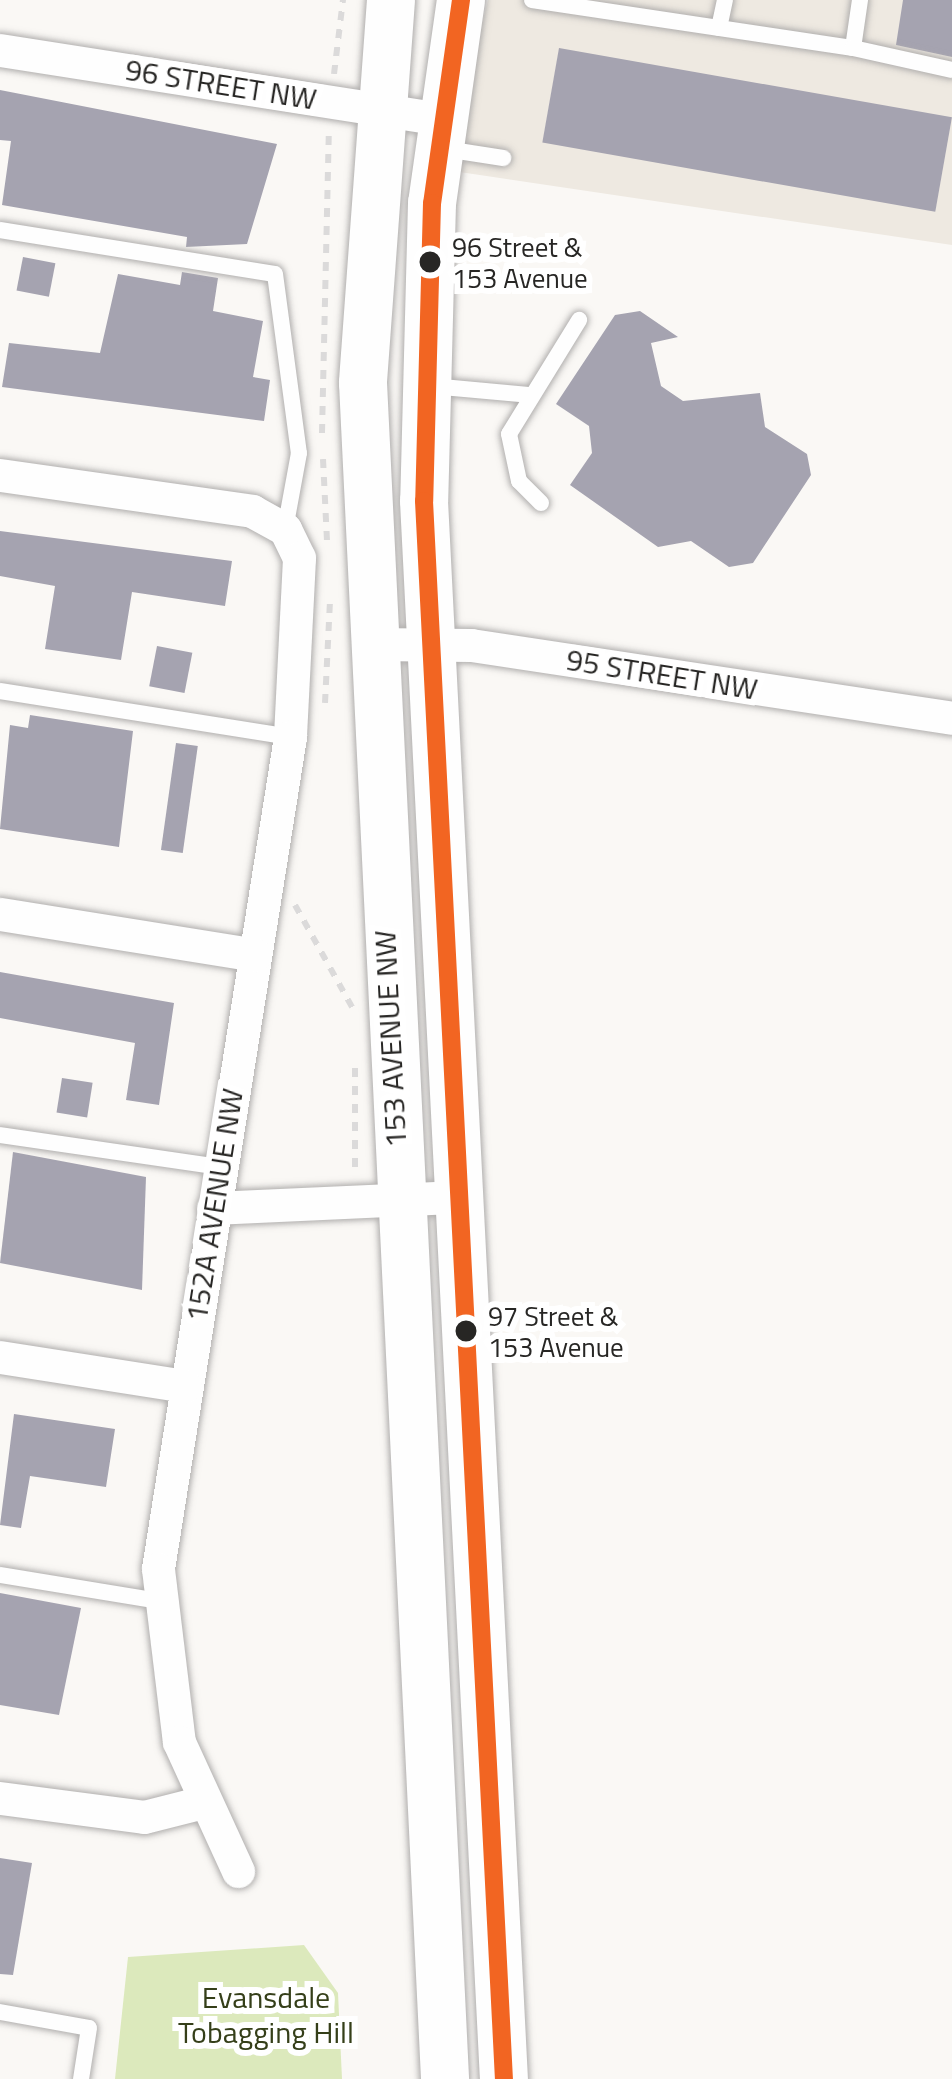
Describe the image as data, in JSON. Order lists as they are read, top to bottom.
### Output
{
  "streets": {
    "main road": ["153 AVENUE NW"],
    "street": ["96 STREET NW", "95 STREET NW", "152A AVENUE NW"]
  },
  "crossings": [
    ["96 STREET NW", "153 AVENUE NW"],
    ["95 STREET NW", "153 AVENUE NW"]
  ],
  "parks": ["Evansdale Tobagging Hill"],
  "places": ["96 Street & 153 Avenue", "97 Street & 153 Avenue"]
}
